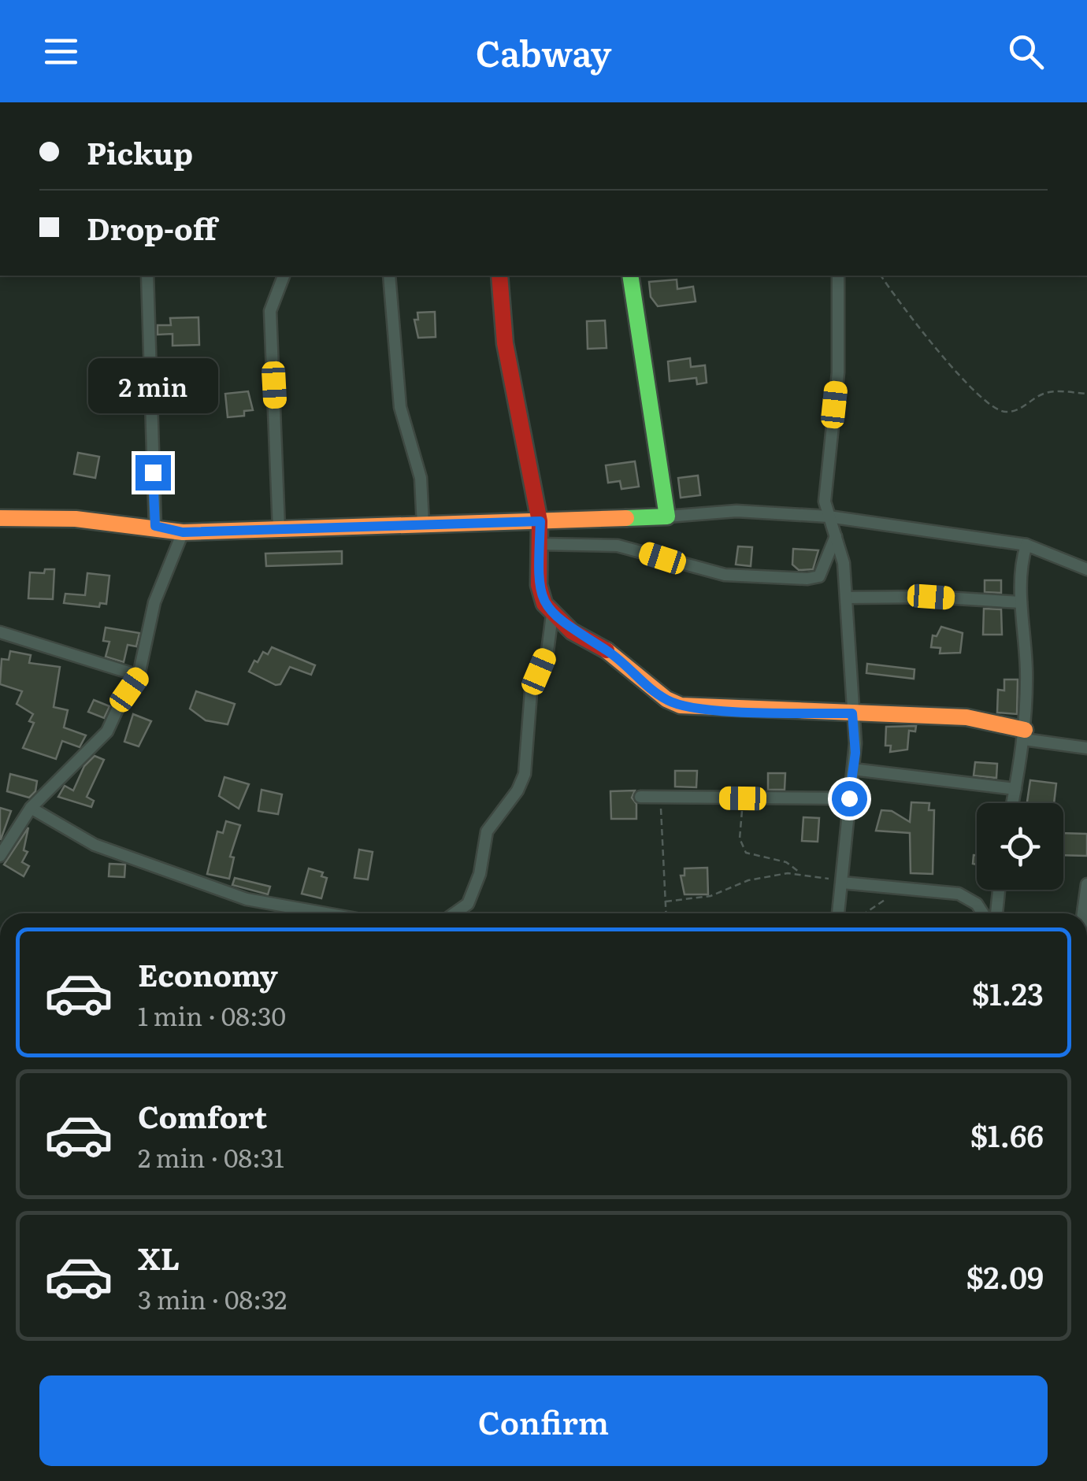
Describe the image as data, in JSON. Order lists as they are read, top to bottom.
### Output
{
  "page": {
    "header": "Cabway",
    "banner": ["Pickup", "Drop-off"],
    "bubble": "2 min",
    "list": [
      {
        "name": "Economy",
        "note": "1 min · 08:30",
        "value": "$1.23"
      },
      {
        "name": "Comfort",
        "note": "2 min · 08:31",
        "value": "$1.66"
      },
      {
        "name": "XL",
        "note": "3 min · 08:32",
        "value": "$2.09"
      }
    ],
    "buttons": "Confirm"
  }
}
